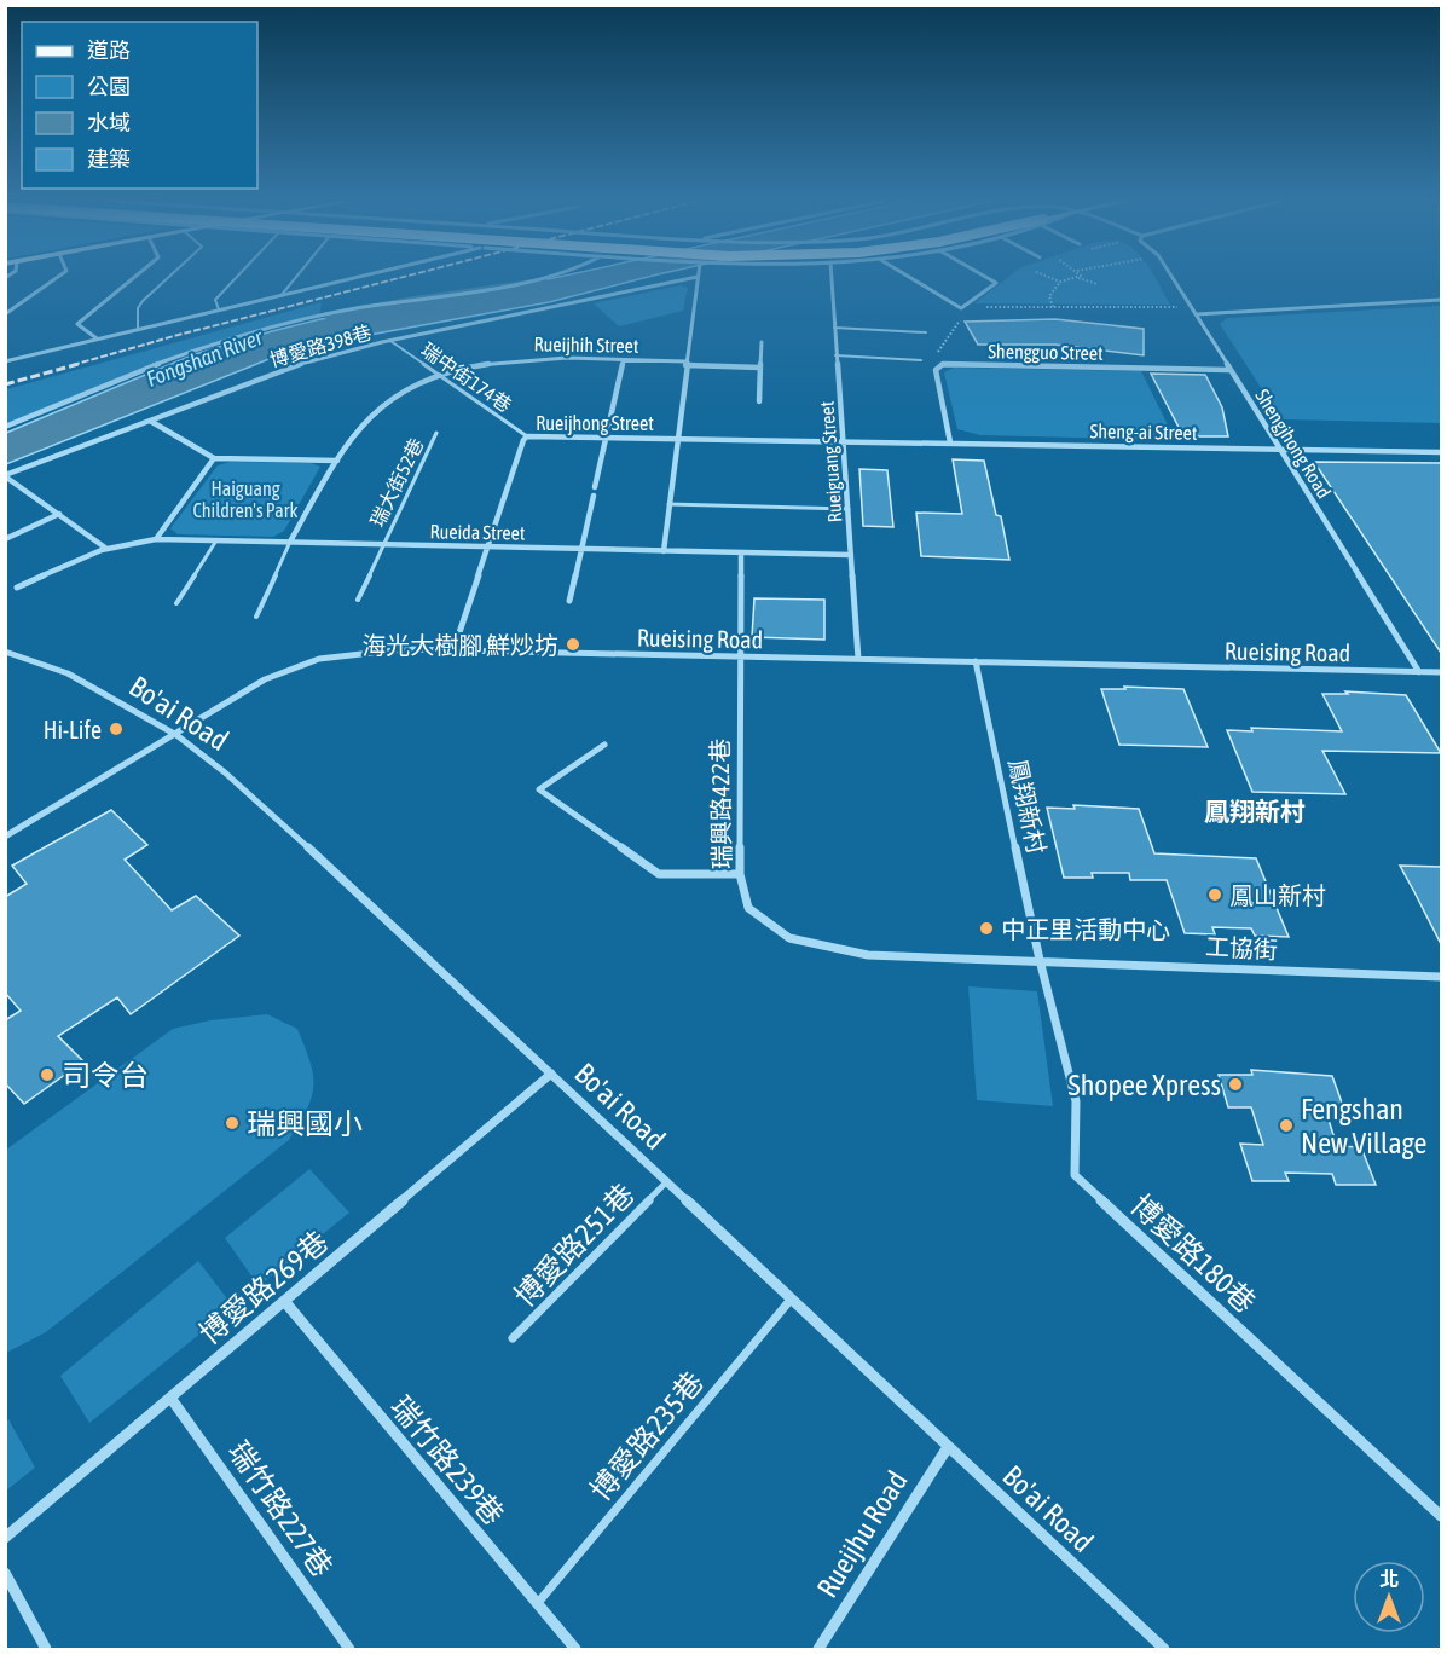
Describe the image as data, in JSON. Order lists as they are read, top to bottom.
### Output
{
  "streets": {
    "street": [
      "Rueijhih Street",
      "博愛路398巷",
      "Shengguo Street",
      "Rueijhong Street",
      "Sheng-ai Street",
      "Shengjhong Road",
      "Rueiguang Street",
      "Rueida Street",
      "Rueising Road",
      "Bo'ai Road",
      "瑞興路422巷",
      "鳳翔新村",
      "工協街",
      "博愛路180巷",
      "博愛路269巷",
      "瑞竹路239巷",
      "瑞竹路227巷",
      "Rueijhu Road"
    ],
    "lane": [
      "瑞中街174巷",
      "瑞大街52巷",
      "博愛路251巷",
      "博愛路235巷"
    ]
  },
  "crossings": [
    ["Rueijhih Street", "瑞中街174巷"],
    ["Rueijhih Street", "Rueida Street"],
    ["博愛路398巷", "瑞中街174巷"],
    ["Shengguo Street", "Sheng-ai Street"],
    ["Shengguo Street", "Shengjhong Road"],
    ["瑞中街174巷", "Rueijhong Street"],
    ["Rueijhong Street", "Sheng-ai Street"],
    ["Rueijhong Street", "Rueiguang Street"],
    ["Rueijhong Street", "Rueida Street"],
    ["Rueijhong Street", "Rueising Road"],
    ["Sheng-ai Street", "Shengjhong Road"],
    ["Sheng-ai Street", "Rueiguang Street"],
    ["Shengjhong Road", "Rueising Road"],
    ["Rueiguang Street", "Rueida Street"],
    ["Rueiguang Street", "Rueising Road"],
    ["瑞大街52巷", "Rueida Street"],
    ["Rueida Street", "瑞興路422巷"],
    ["Rueising Road", "Bo'ai Road"],
    ["Rueising Road", "瑞興路422巷"],
    ["Rueising Road", "鳳翔新村"],
    ["Bo'ai Road", "博愛路251巷"],
    ["Bo'ai Road", "博愛路269巷"],
    ["Bo'ai Road", "博愛路235巷"],
    ["Bo'ai Road", "Rueijhu Road"],
    ["瑞興路422巷", "鳳翔新村"],
    ["瑞興路422巷", "工協街"],
    ["瑞興路422巷", "博愛路180巷"],
    ["鳳翔新村", "工協街"],
    ["鳳翔新村", "博愛路180巷"],
    ["工協街", "博愛路180巷"],
    ["博愛路269巷", "瑞竹路239巷"],
    ["博愛路269巷", "瑞竹路227巷"],
    ["博愛路235巷", "瑞竹路239巷"]
  ],
  "districts": ["鳳翔新村"],
  "water": ["Fongshan River"],
  "parks": ["Haiguang Children's Park"],
  "places": [
    "海光大樹腳 鮮炒坊",
    "Hi-Life",
    "鳳山新村",
    "中正里活動中心",
    "司令台",
    "Shopee Xpress",
    "瑞興國小",
    "Fengshan New Village"
  ],
  "legend": [
    "道路",
    "公園",
    "水域",
    "建築"
  ],
  "north": "top"
}
